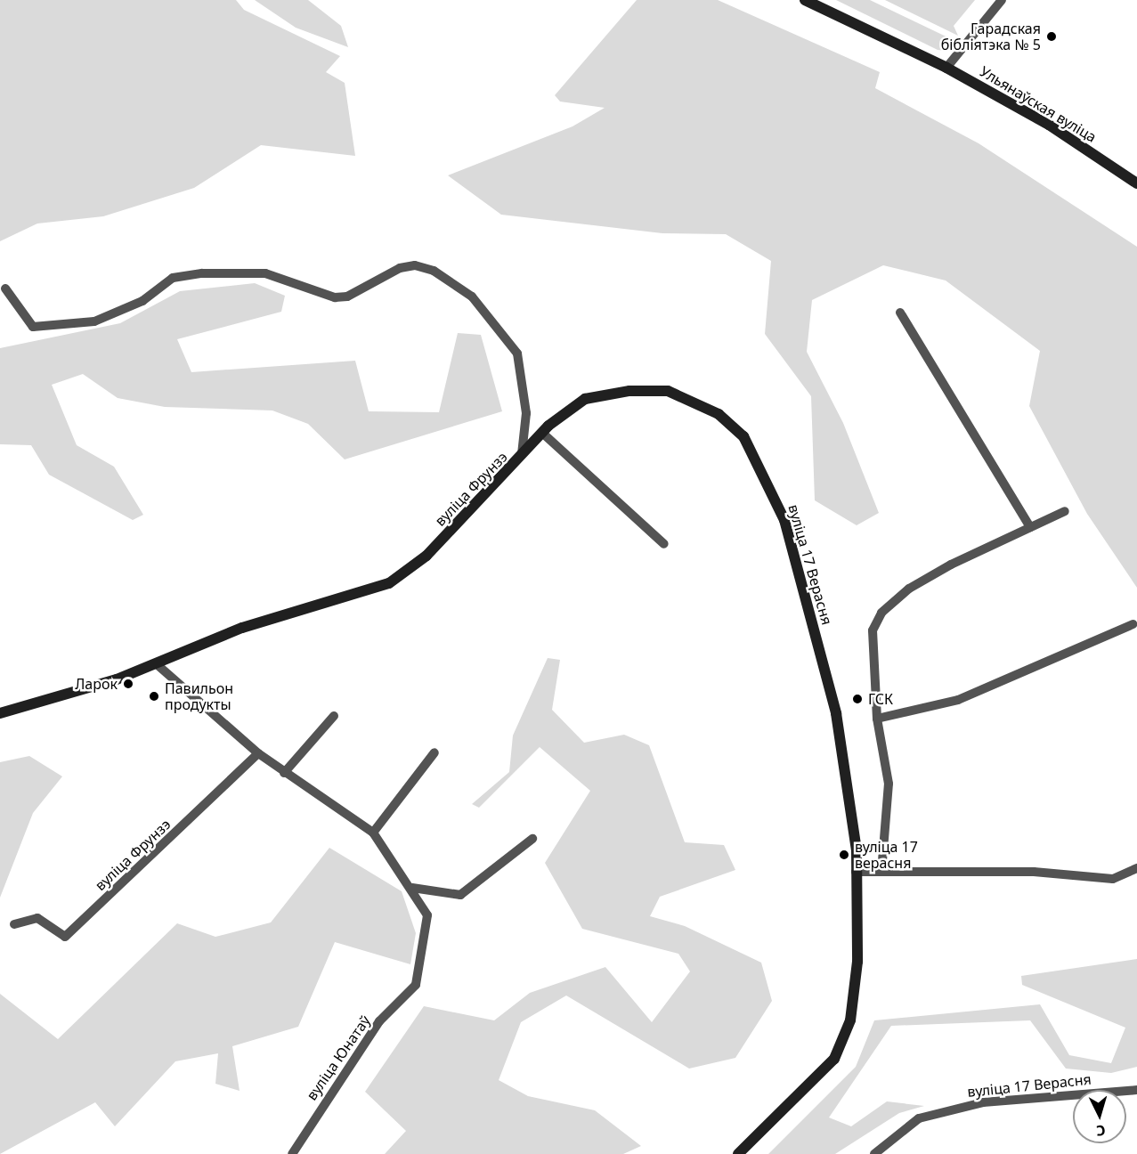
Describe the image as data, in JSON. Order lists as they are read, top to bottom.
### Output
{
  "streets": {
    "street": [
      "Ульянаўская вуліца",
      "вуліца Фрунзэ",
      "вуліца 17 Верасня",
      "вуліца Юнатаў"
    ]
  },
  "crossings": [
    ["вуліца Фрунзэ", "вуліца 17 Верасня"]
  ],
  "places": [
    "Гарадская бібліятэка № 5",
    "Ларок",
    "Павильон продукты",
    "ГСК",
    "вуліца 17 верасня"
  ],
  "north": "bottom"
}
